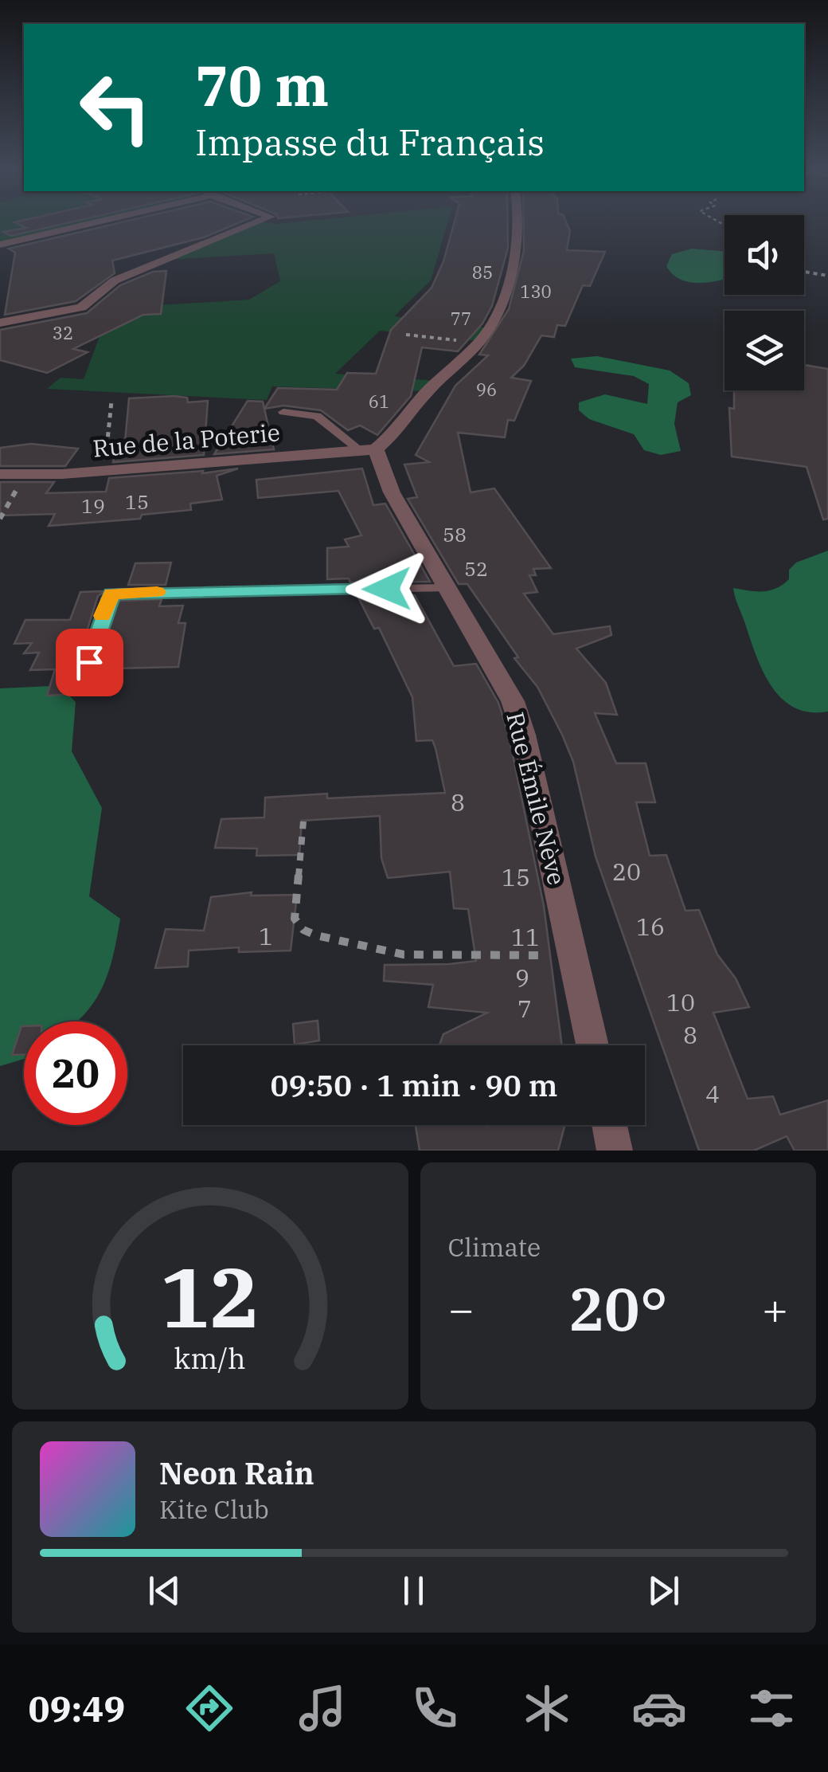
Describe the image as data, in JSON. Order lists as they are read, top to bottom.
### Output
{
  "streets": {
    "street": ["Rue de la Poterie", "Rue Émile Nève"]
  },
  "crossings": [
    ["Rue de la Poterie", "Rue Émile Nève"]
  ],
  "house_numbers": [
    "85",
    "130",
    "77",
    "32",
    "96",
    "61",
    "15",
    "19",
    "58",
    "52",
    "8",
    "20",
    "15",
    "16",
    "1",
    "11",
    "9",
    "10",
    "7",
    "8",
    "4"
  ],
  "page": {
    "turn": ["70 m", "Impasse du Français"],
    "limit": "20",
    "trip": "09:50 · 1 min · 90 m",
    "tile": "Climate",
    "heat": ["−", "20°", "+"],
    "song": ["Neon Rain", "Kite Club"],
    "tabs": "09:49",
    "gauge": ["12", "km/h"]
  }
}
